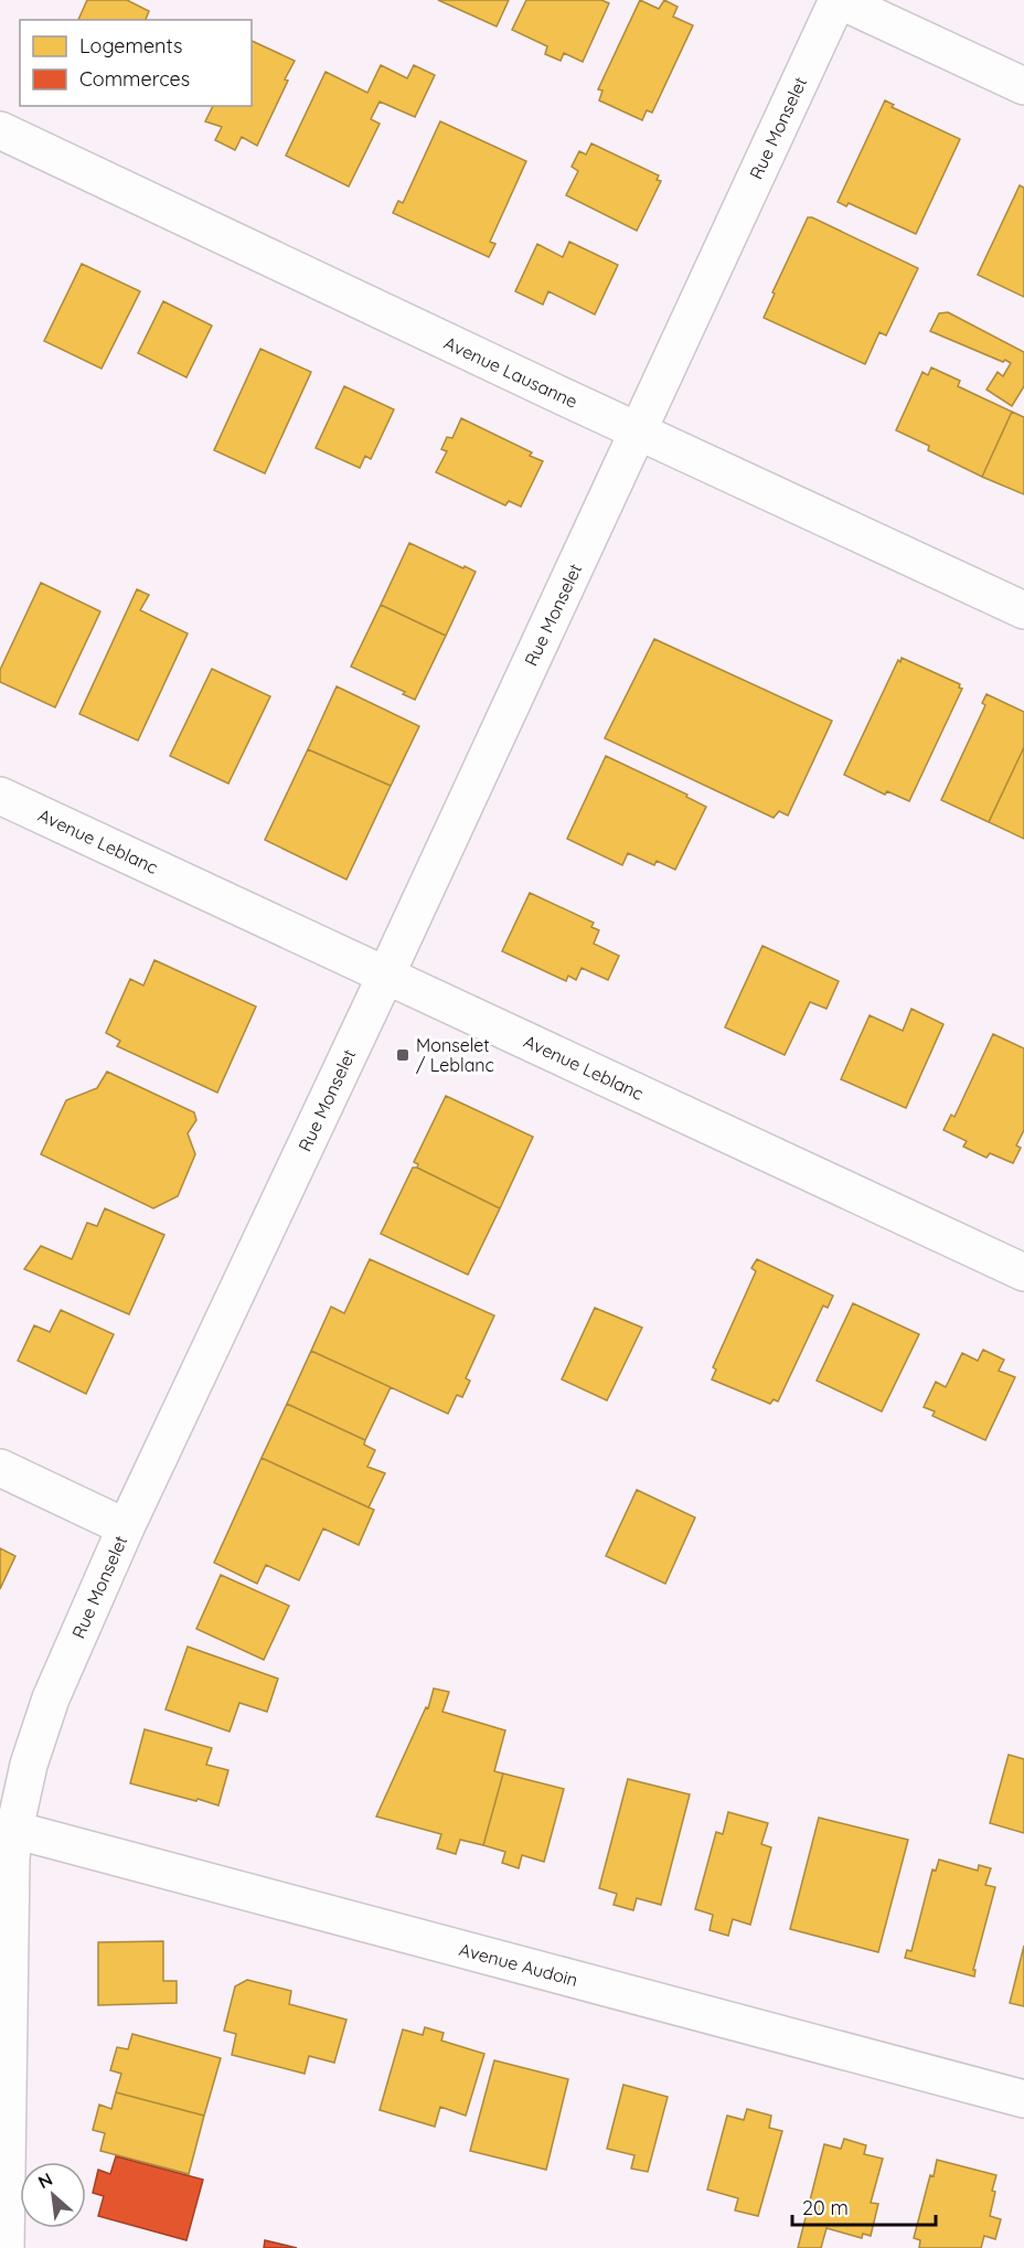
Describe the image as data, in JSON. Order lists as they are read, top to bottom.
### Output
{
  "streets": {
    "street": [
      "Rue Monselet",
      "Avenue Lausanne",
      "Avenue Leblanc",
      "Avenue Audoin"
    ]
  },
  "crossings": [
    ["Rue Monselet", "Avenue Lausanne"],
    ["Rue Monselet", "Avenue Leblanc"],
    ["Rue Monselet", "Avenue Audoin"]
  ],
  "places": {
    "transit": ["Monselet / Leblanc"]
  },
  "legend": ["Logements", "Commerces"],
  "scale_bar": "20 m",
  "north": "top left"
}
